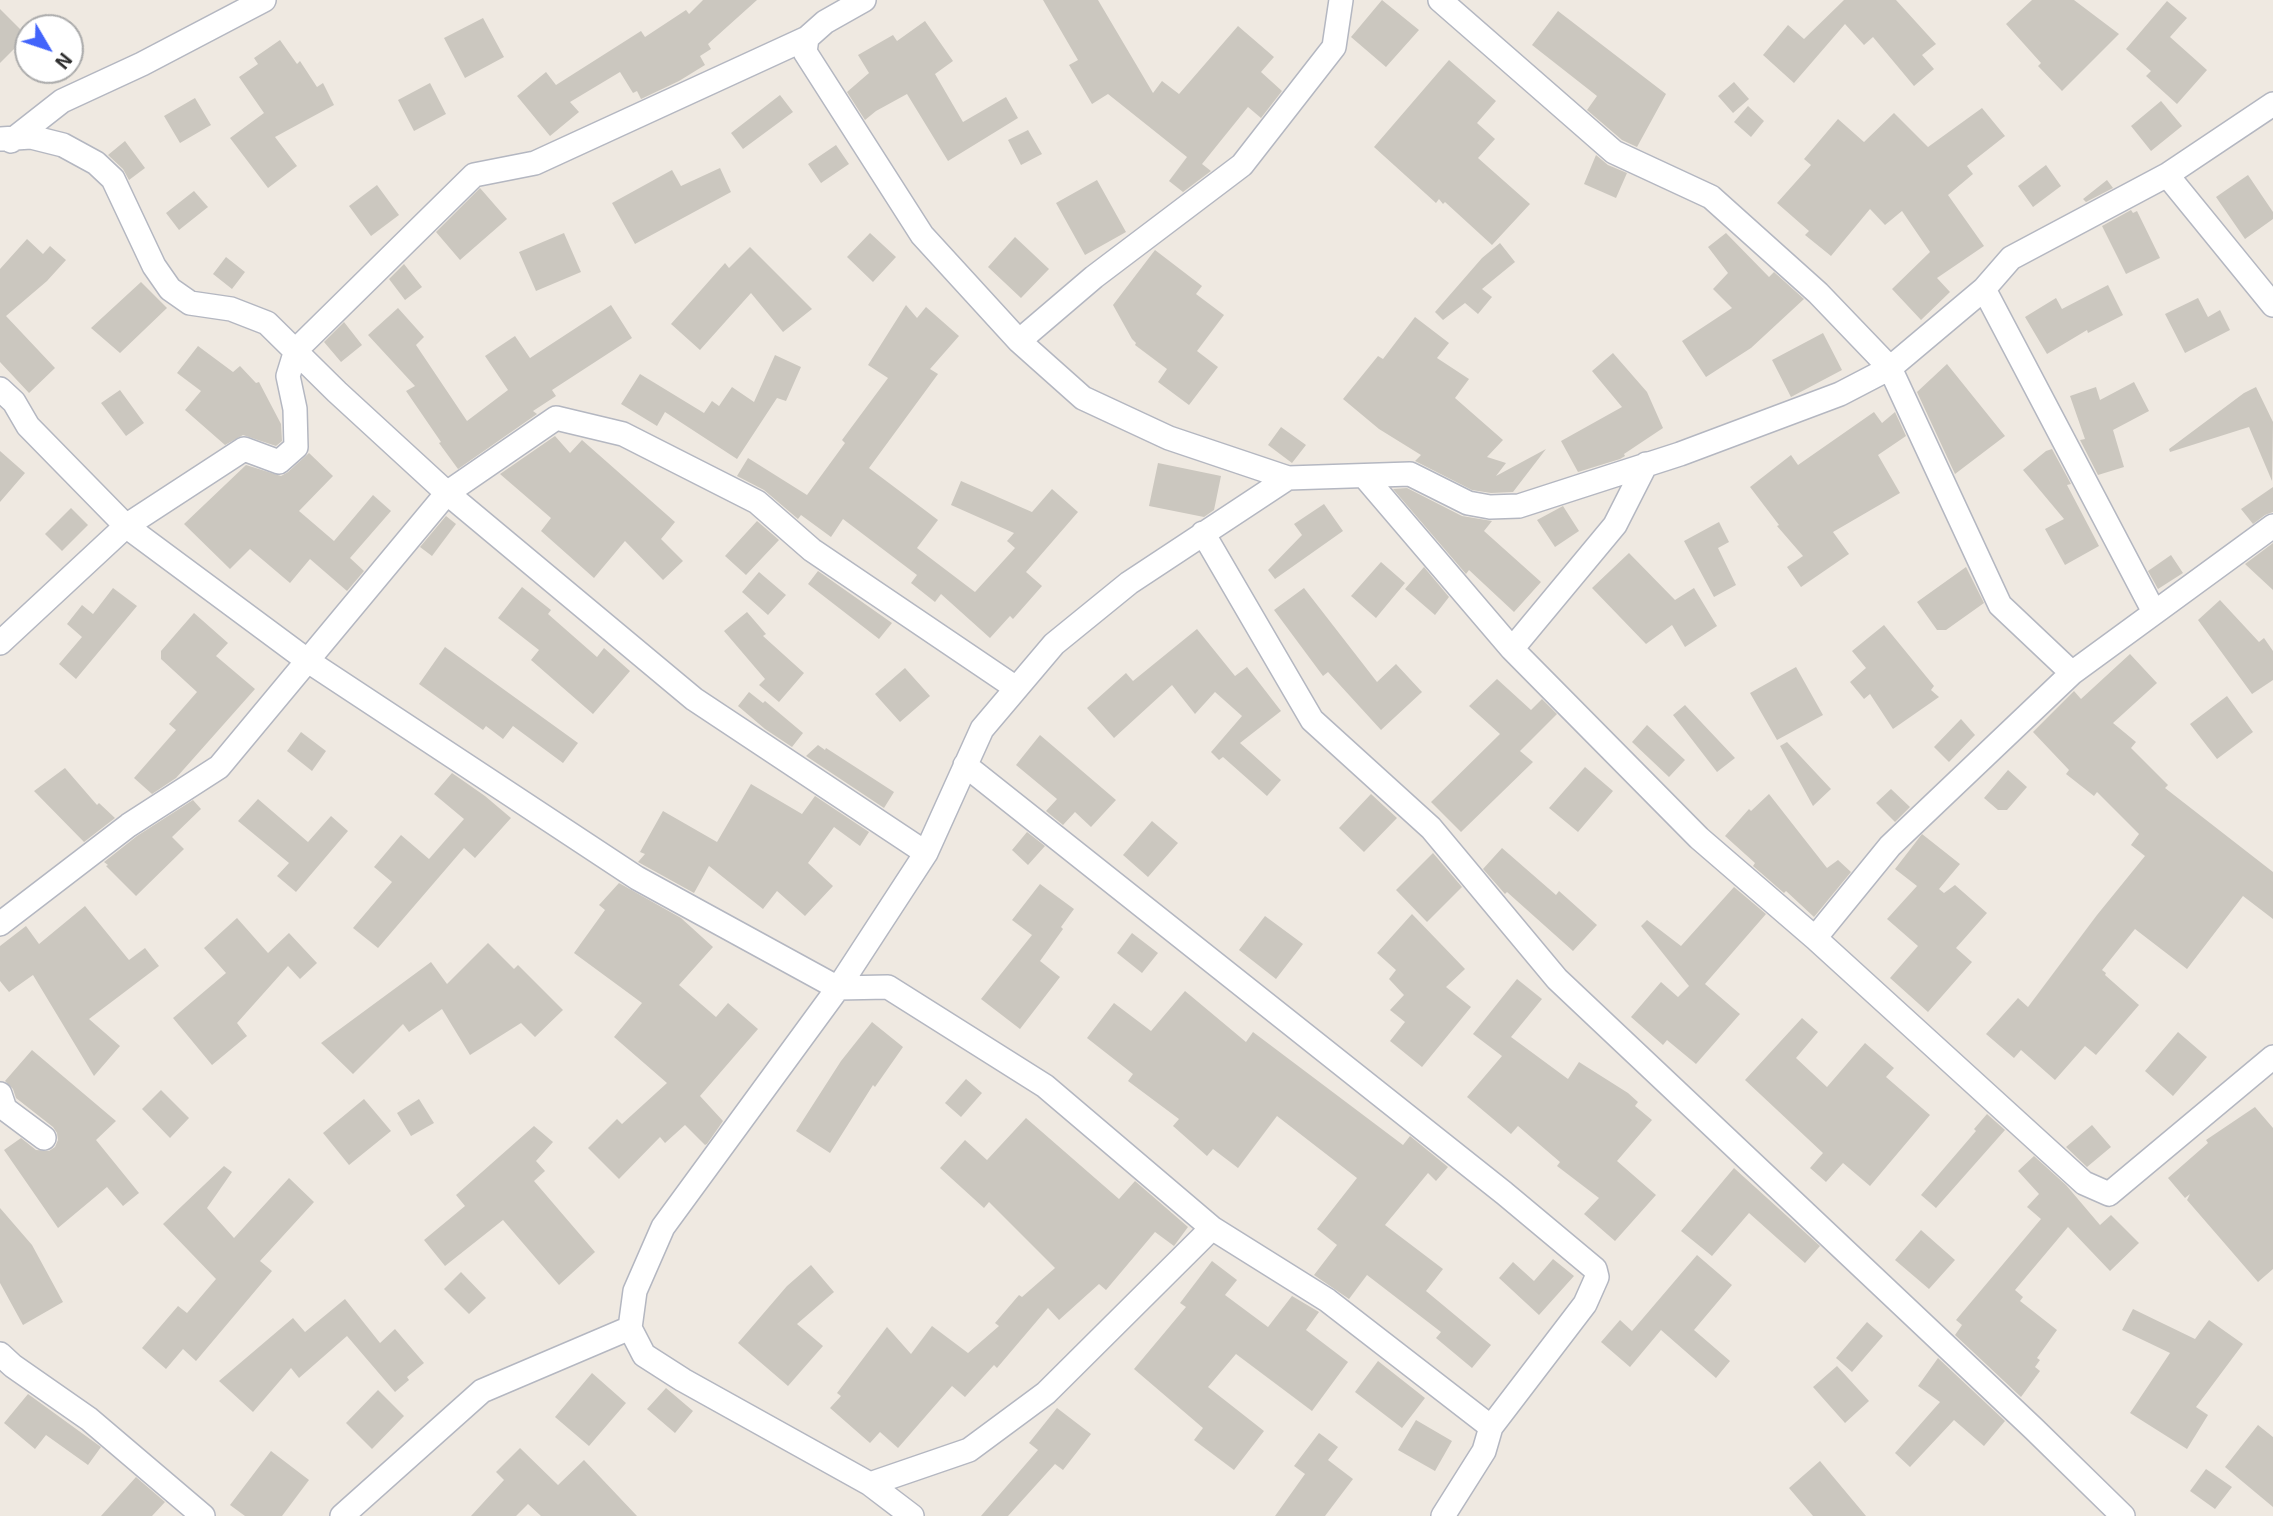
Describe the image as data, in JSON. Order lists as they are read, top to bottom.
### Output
{
  "north": "bottom right"
}
